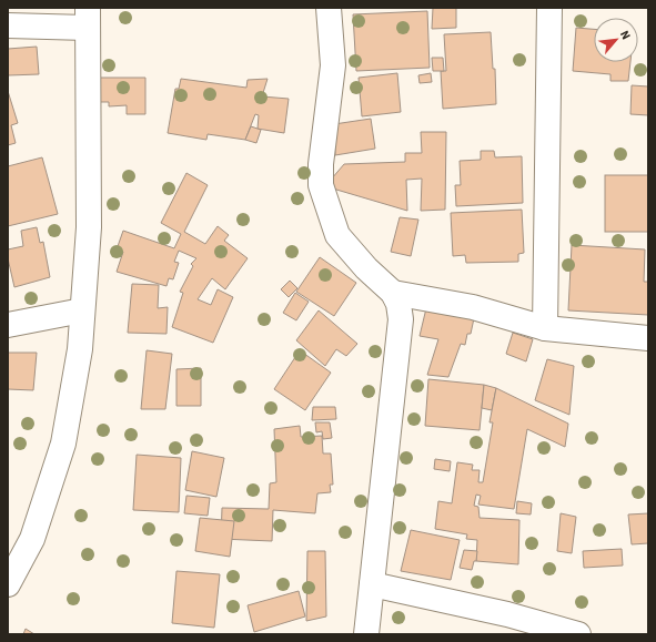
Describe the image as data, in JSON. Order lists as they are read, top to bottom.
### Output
{
  "north": "top right"
}
